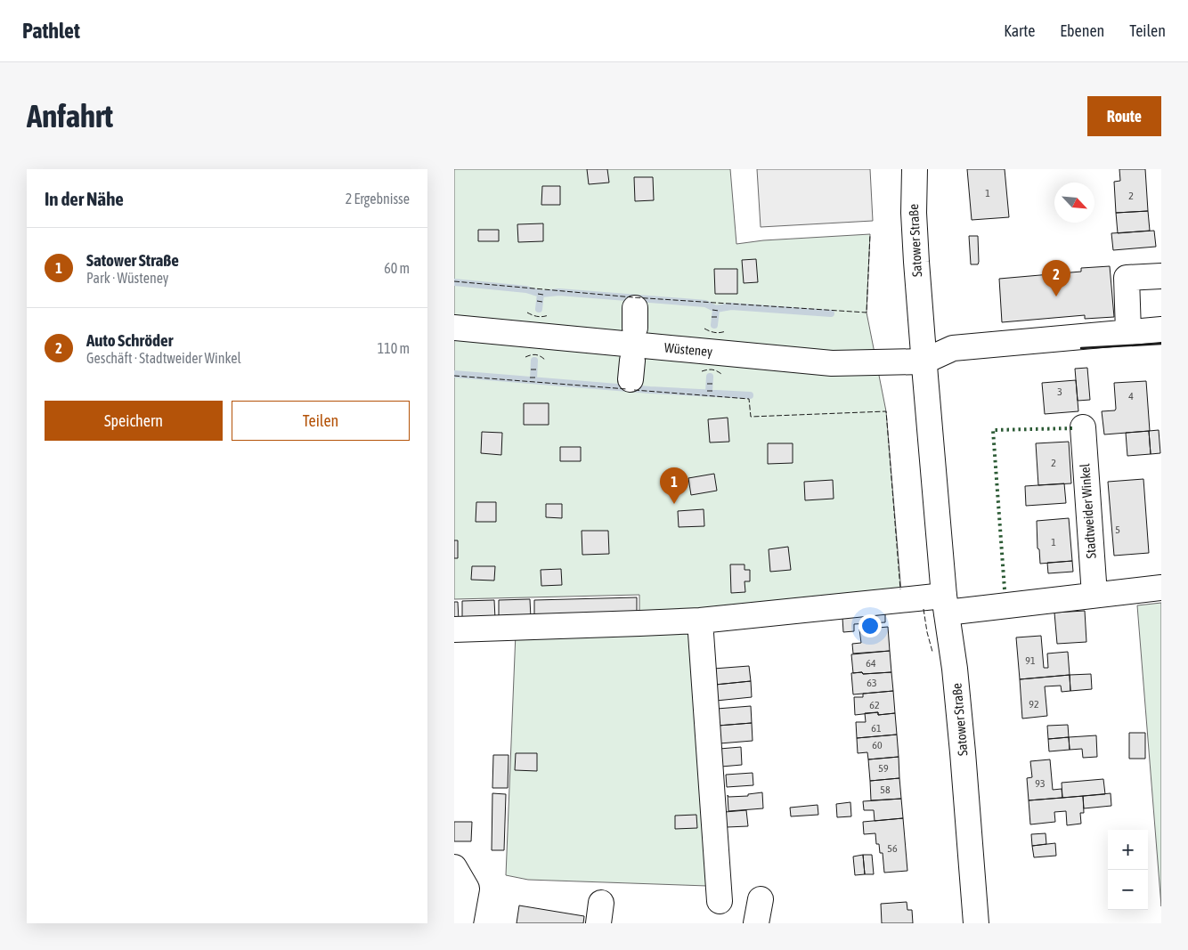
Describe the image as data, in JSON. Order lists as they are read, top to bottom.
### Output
{
  "streets": {
    "street": ["Satower Straße", "Wüsteney", "Stadtweider Winkel"]
  },
  "crossings": [
    ["Satower Straße", "Wüsteney"]
  ],
  "house_numbers": [
    "1",
    "2",
    "3",
    "4",
    "2",
    "5",
    "1",
    "91",
    "64",
    "63",
    "92",
    "62",
    "61",
    "60",
    "59",
    "93",
    "58",
    "56"
  ],
  "north": "bottom right",
  "page": {
    "header": "Pathlet",
    "nav": ["Karte", "Ebenen", "Teilen"],
    "buttons": [
      "Route",
      ["Speichern", "Teilen"]
    ],
    "title": "Anfahrt",
    "heading": ["In der Nähe", "2 Ergebnisse"],
    "list": [
      {
        "mark": "1",
        "name": "Satower Straße",
        "note": "Park · Wüsteney",
        "value": "60 m"
      },
      {
        "mark": "2",
        "name": "Auto Schröder",
        "note": "Geschäft · Stadtweider Winkel",
        "value": "110 m"
      }
    ],
    "pins": ["2", "1"],
    "map_buttons": ["+", "−"]
  }
}
